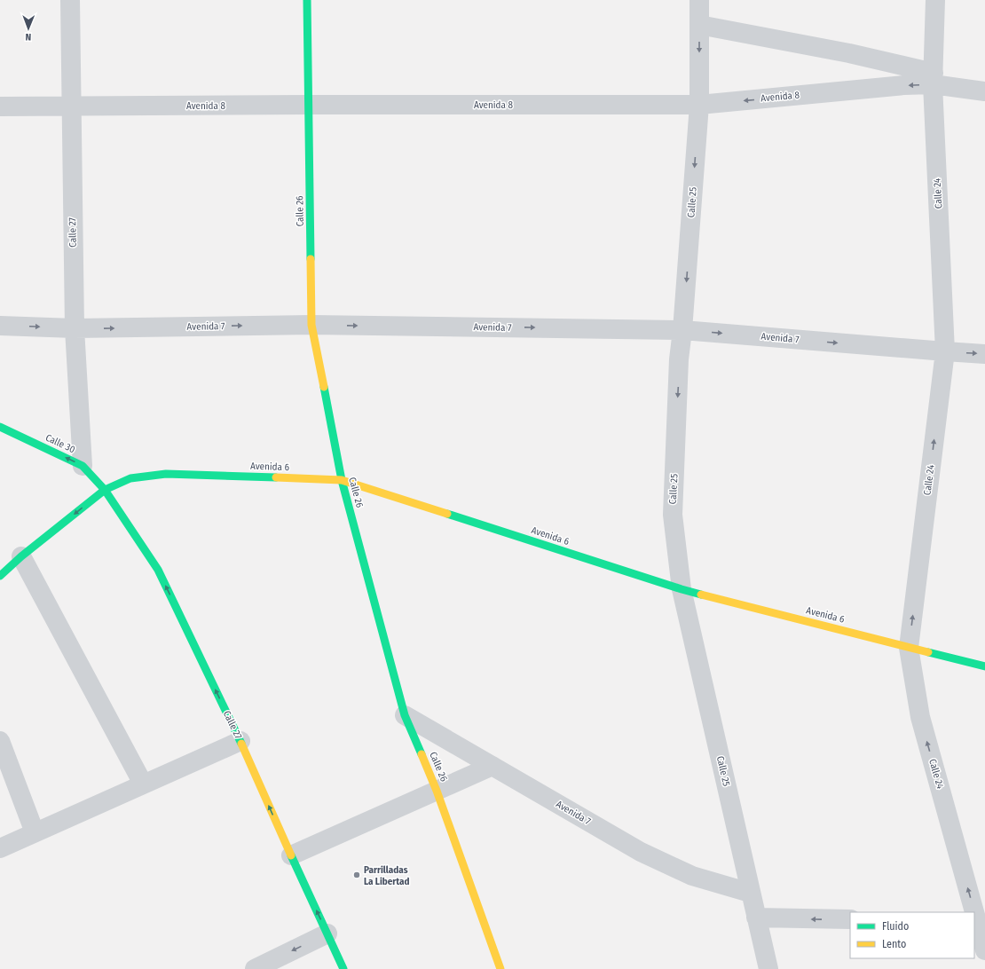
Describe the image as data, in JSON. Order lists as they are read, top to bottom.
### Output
{
  "streets": {
    "street": [
      "Avenida 8",
      "Calle 24",
      "Calle 25",
      "Calle 26",
      "Calle 27",
      "Avenida 7",
      "Calle 30",
      "Avenida 6"
    ]
  },
  "crossings": [
    ["Avenida 8", "Calle 24"],
    ["Avenida 8", "Calle 25"],
    ["Avenida 8", "Calle 26"],
    ["Avenida 8", "Calle 27"],
    ["Calle 24", "Avenida 7"],
    ["Calle 24", "Avenida 6"],
    ["Calle 25", "Avenida 7"],
    ["Calle 25", "Avenida 6"],
    ["Calle 26", "Avenida 7"],
    ["Calle 26", "Avenida 6"],
    ["Calle 27", "Avenida 7"],
    ["Calle 27", "Calle 30"],
    ["Calle 27", "Avenida 6"],
    ["Calle 30", "Avenida 6"]
  ],
  "one_way": [
    "Calle 24",
    "Calle 25",
    "Calle 27",
    "Avenida 7",
    "Calle 30"
  ],
  "places": ["Parrilladas La Libertad"],
  "legend": ["Fluido", "Lento"],
  "north": "bottom"
}
